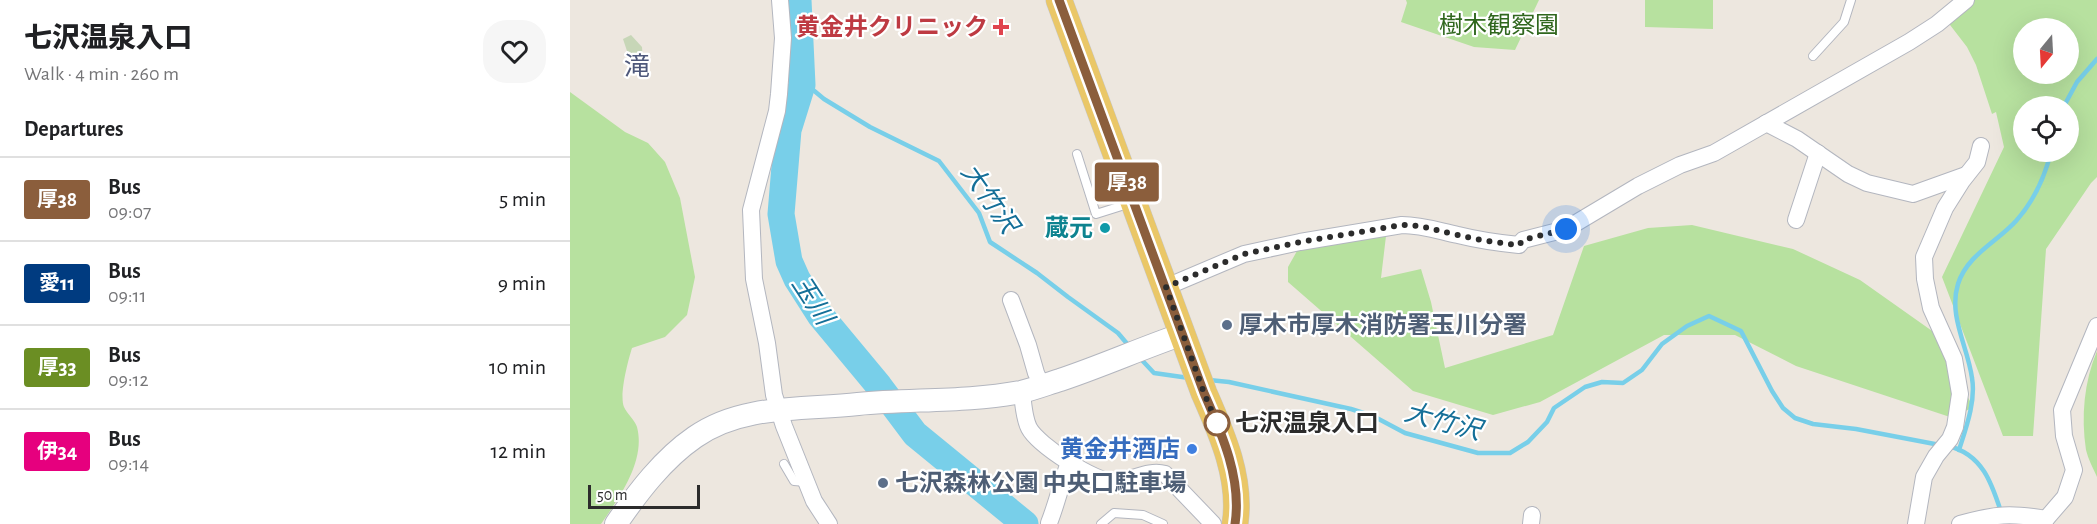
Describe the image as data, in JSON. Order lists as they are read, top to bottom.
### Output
{
  "districts": ["滝"],
  "water": ["大竹沢", "玉川"],
  "parks": ["樹木観察園"],
  "places": {
    "health": ["黄金井クリニック"],
    "other": [
      "蔵元",
      "厚木市厚木消防署玉川分署",
      "七沢温泉入口",
      "黄金井酒店",
      "七沢森林公園 中央口駐車場"
    ]
  },
  "lines": ["bus line 厚38"],
  "scale_bar": "50 m",
  "north": "bottom",
  "page": {
    "heading": [
      ["七沢温泉入口", "Walk · 4 min · 260 m"],
      "Departures"
    ],
    "on_map": "厚38",
    "list": [
      {
        "mark": "厚38",
        "name": "Bus",
        "note": "09:07",
        "value": "5 min"
      },
      {
        "mark": "愛11",
        "name": "Bus",
        "note": "09:11",
        "value": "9 min"
      },
      {
        "mark": "厚33",
        "name": "Bus",
        "note": "09:12",
        "value": "10 min"
      },
      {
        "mark": "伊34",
        "name": "Bus",
        "note": "09:14",
        "value": "12 min"
      }
    ],
    "scale": "50 m"
  }
}
